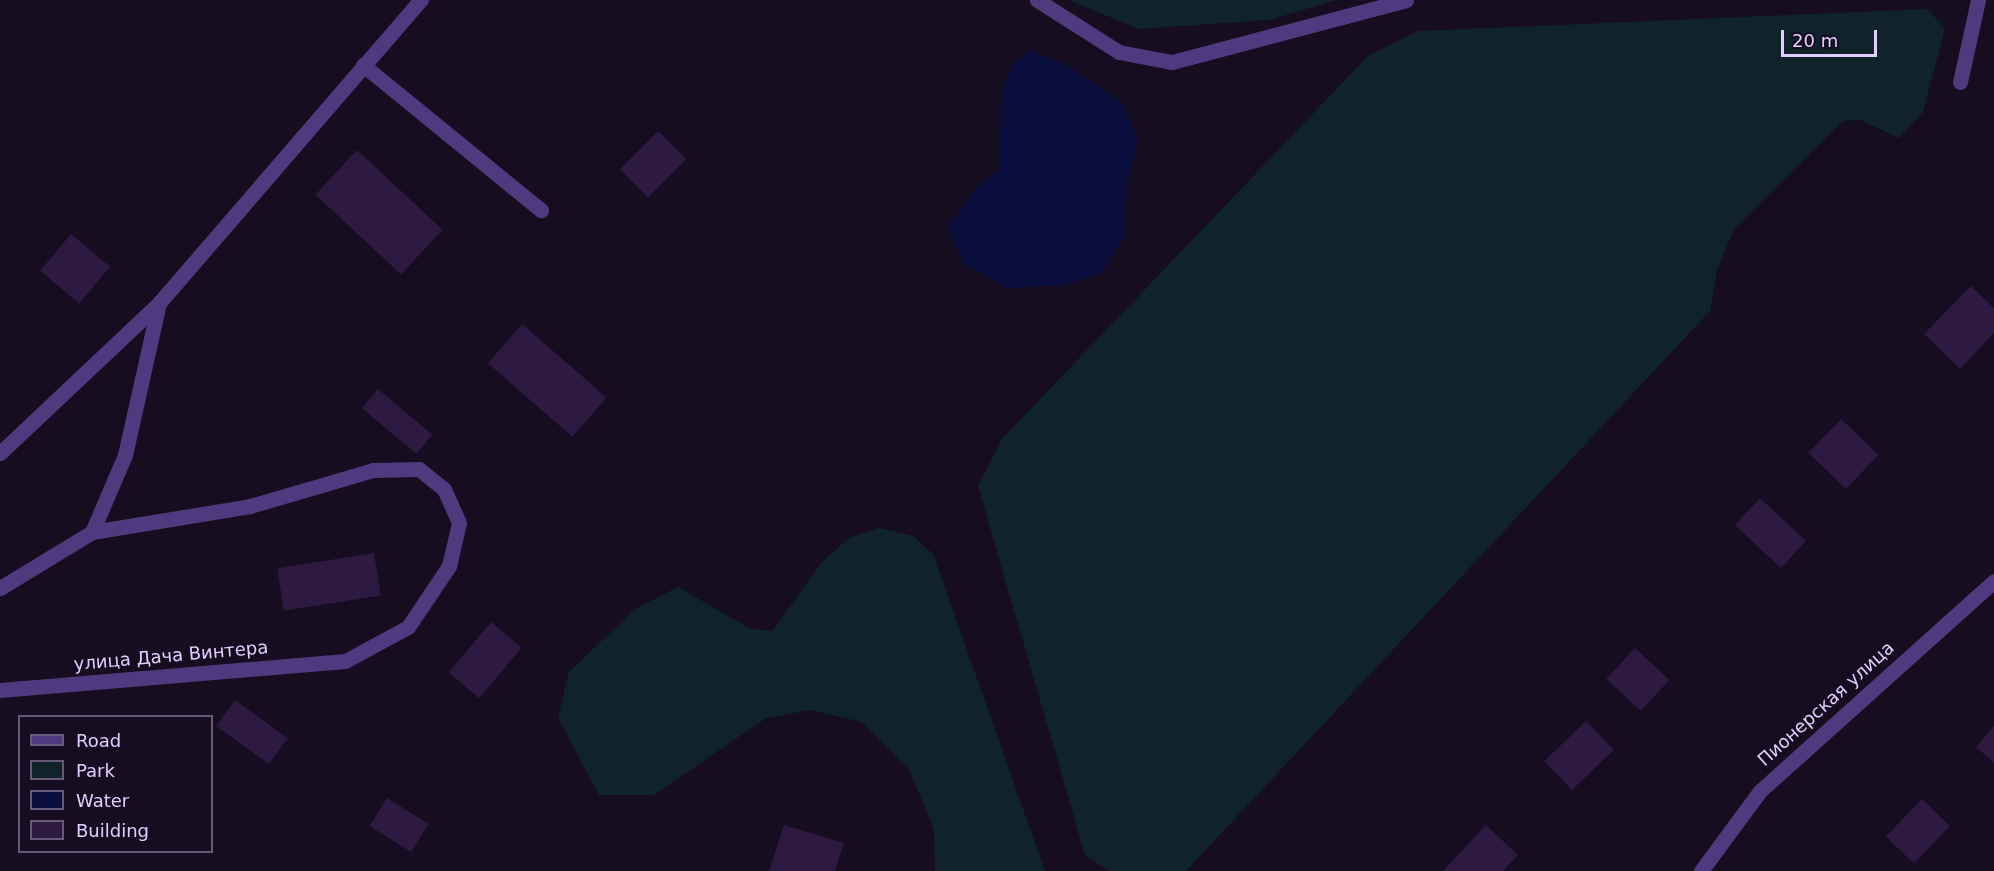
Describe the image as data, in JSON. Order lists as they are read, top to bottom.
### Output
{
  "streets": {
    "street": ["улица Дача Винтера", "Пионерская улица"]
  },
  "legend": [
    "Road",
    "Park",
    "Water",
    "Building"
  ],
  "scale_bar": "20 m"
}
